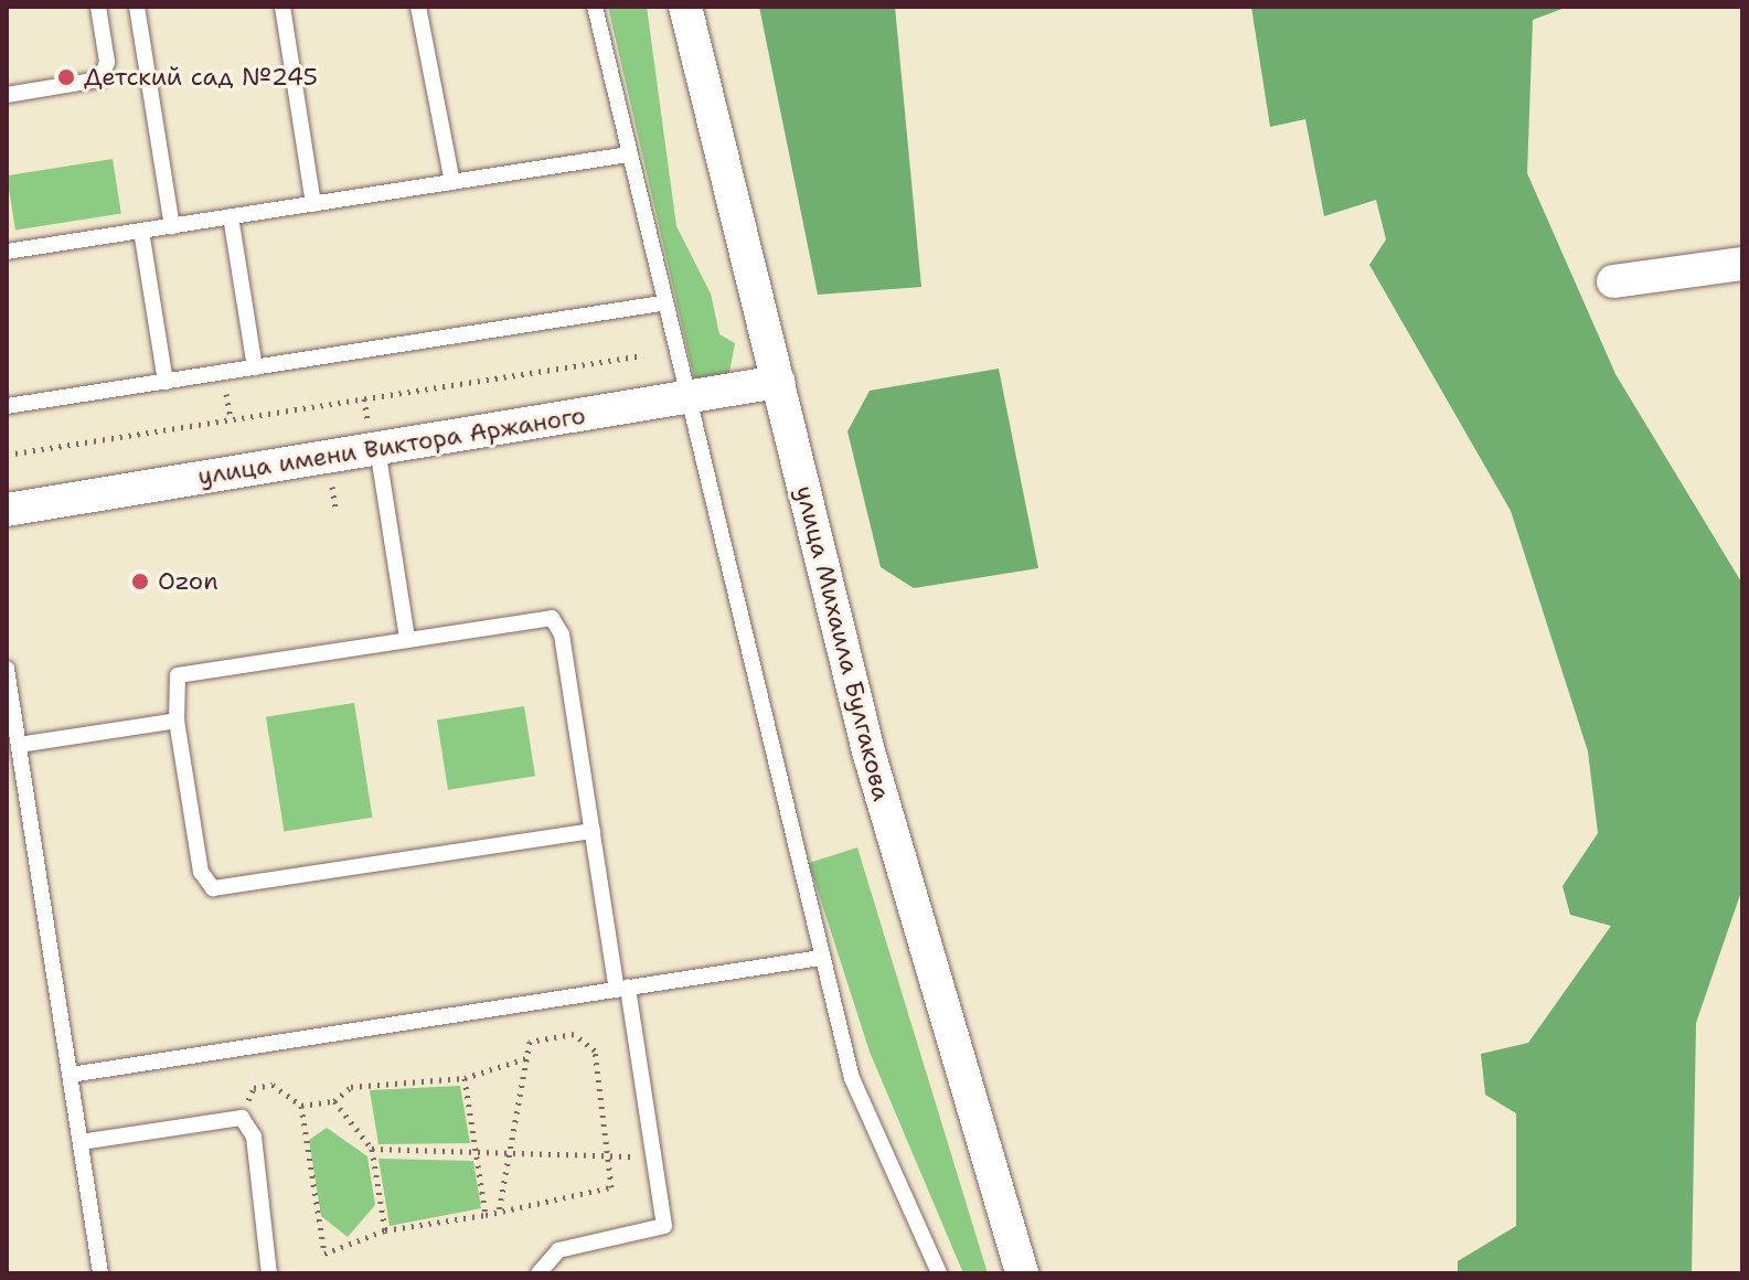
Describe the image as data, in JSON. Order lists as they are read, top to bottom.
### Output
{
  "streets": {
    "street": ["улица имени Виктора Аржаного", "улица Михаила Булгакова"]
  },
  "crossings": [
    ["улица имени Виктора Аржаного", "улица Михаила Булгакова"]
  ],
  "places": ["Детский сад №245", "Ozon"]
}
